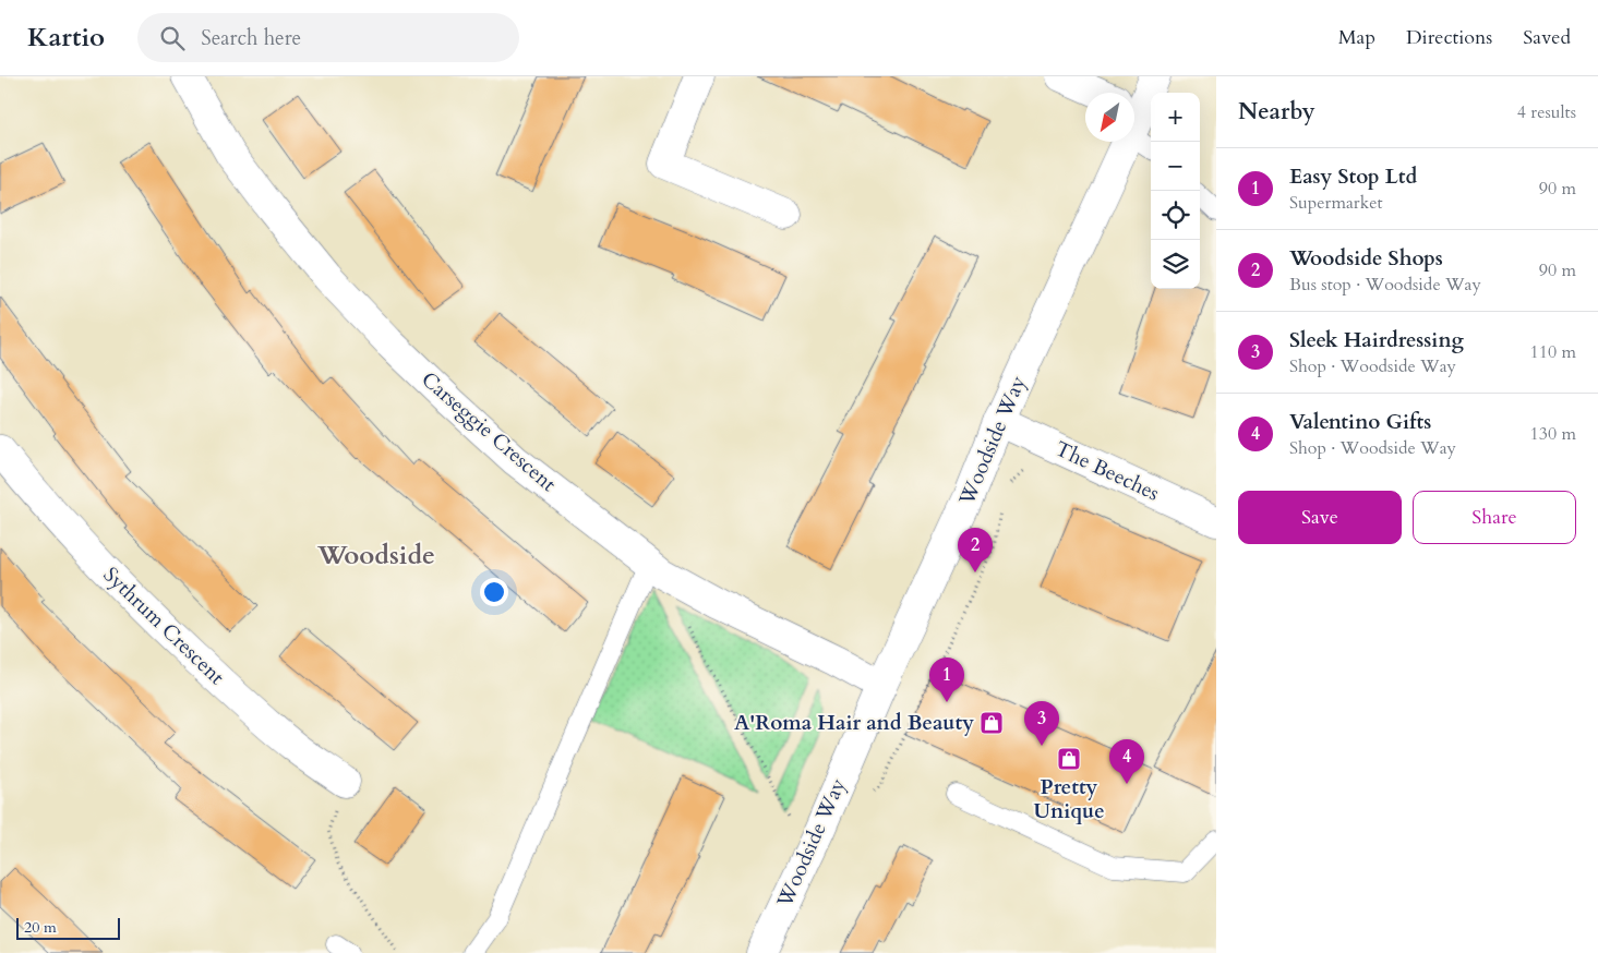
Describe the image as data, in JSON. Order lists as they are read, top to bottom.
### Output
{
  "streets": {
    "street": [
      "Carseggie Crescent",
      "Woodside Way",
      "The Beeches",
      "Sythrum Crescent"
    ]
  },
  "crossings": [
    ["Carseggie Crescent", "Woodside Way"],
    ["Woodside Way", "The Beeches"]
  ],
  "districts": ["Woodside"],
  "places": {
    "shop": ["A'Roma Hair and Beauty", "Pretty Unique"]
  },
  "scale_bar": "20 m",
  "north": "bottom left",
  "page": {
    "header": "Kartio",
    "search": "Search here",
    "nav": ["Map", "Directions", "Saved"],
    "heading": ["Nearby", "4 results"],
    "map_buttons": ["+", "−"],
    "list": [
      {
        "mark": "1",
        "name": "Easy Stop Ltd",
        "note": "Supermarket",
        "value": "90 m"
      },
      {
        "mark": "2",
        "name": "Woodside Shops",
        "note": "Bus stop · Woodside Way",
        "value": "90 m"
      },
      {
        "mark": "3",
        "name": "Sleek Hairdressing",
        "note": "Shop · Woodside Way",
        "value": "110 m"
      },
      {
        "mark": "4",
        "name": "Valentino Gifts",
        "note": "Shop · Woodside Way",
        "value": "130 m"
      }
    ],
    "buttons": ["Save", "Share"],
    "pins": [
      "2",
      "1",
      "3",
      "4"
    ],
    "scale": "20 m"
  }
}
